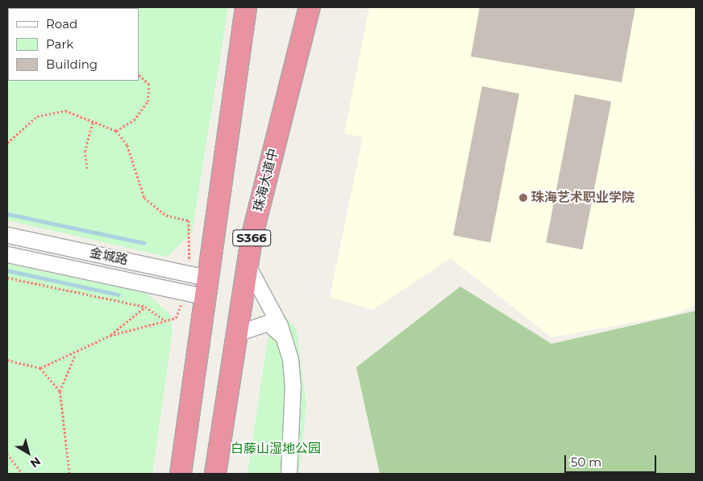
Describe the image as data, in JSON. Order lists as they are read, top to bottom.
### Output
{
  "streets": {
    "highway": ["珠海大道中", "S366"],
    "street": ["金城路"]
  },
  "crossings": [
    ["S366", "金城路"]
  ],
  "parks": ["白藤山湿地公园"],
  "places": ["珠海艺术职业学院"],
  "legend": ["Road", "Park", "Building"],
  "scale_bar": "50 m",
  "north": "bottom right"
}
